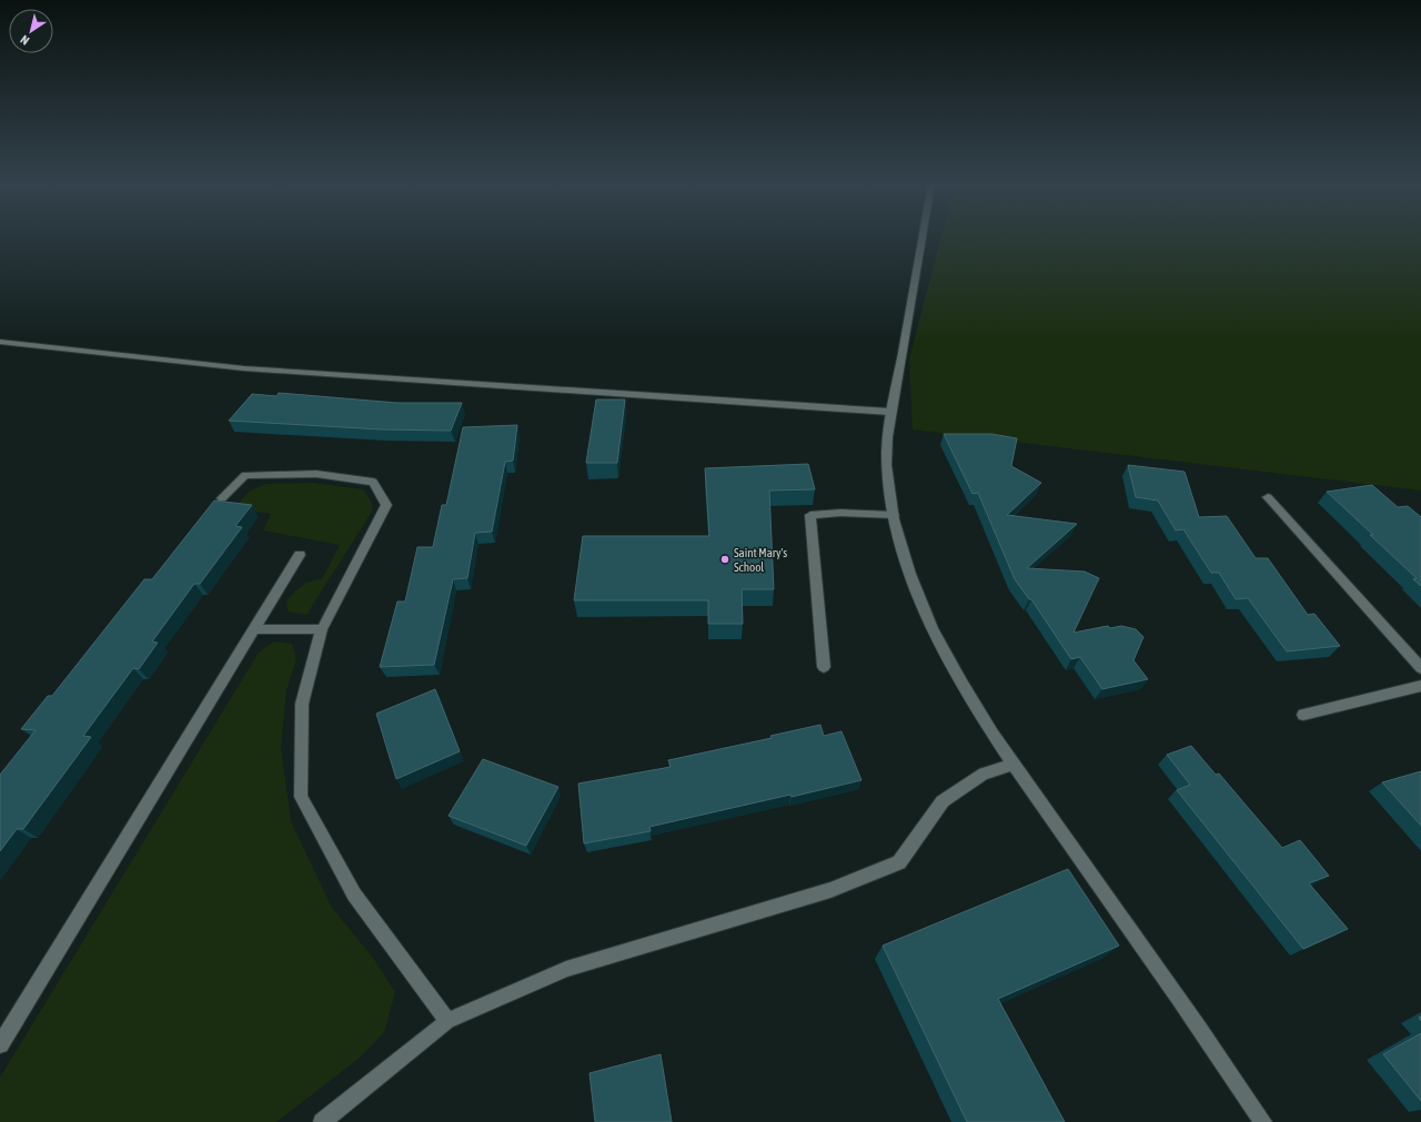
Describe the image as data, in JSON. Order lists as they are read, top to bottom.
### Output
{
  "places": ["Saint Mary's School"],
  "north": "bottom left"
}
